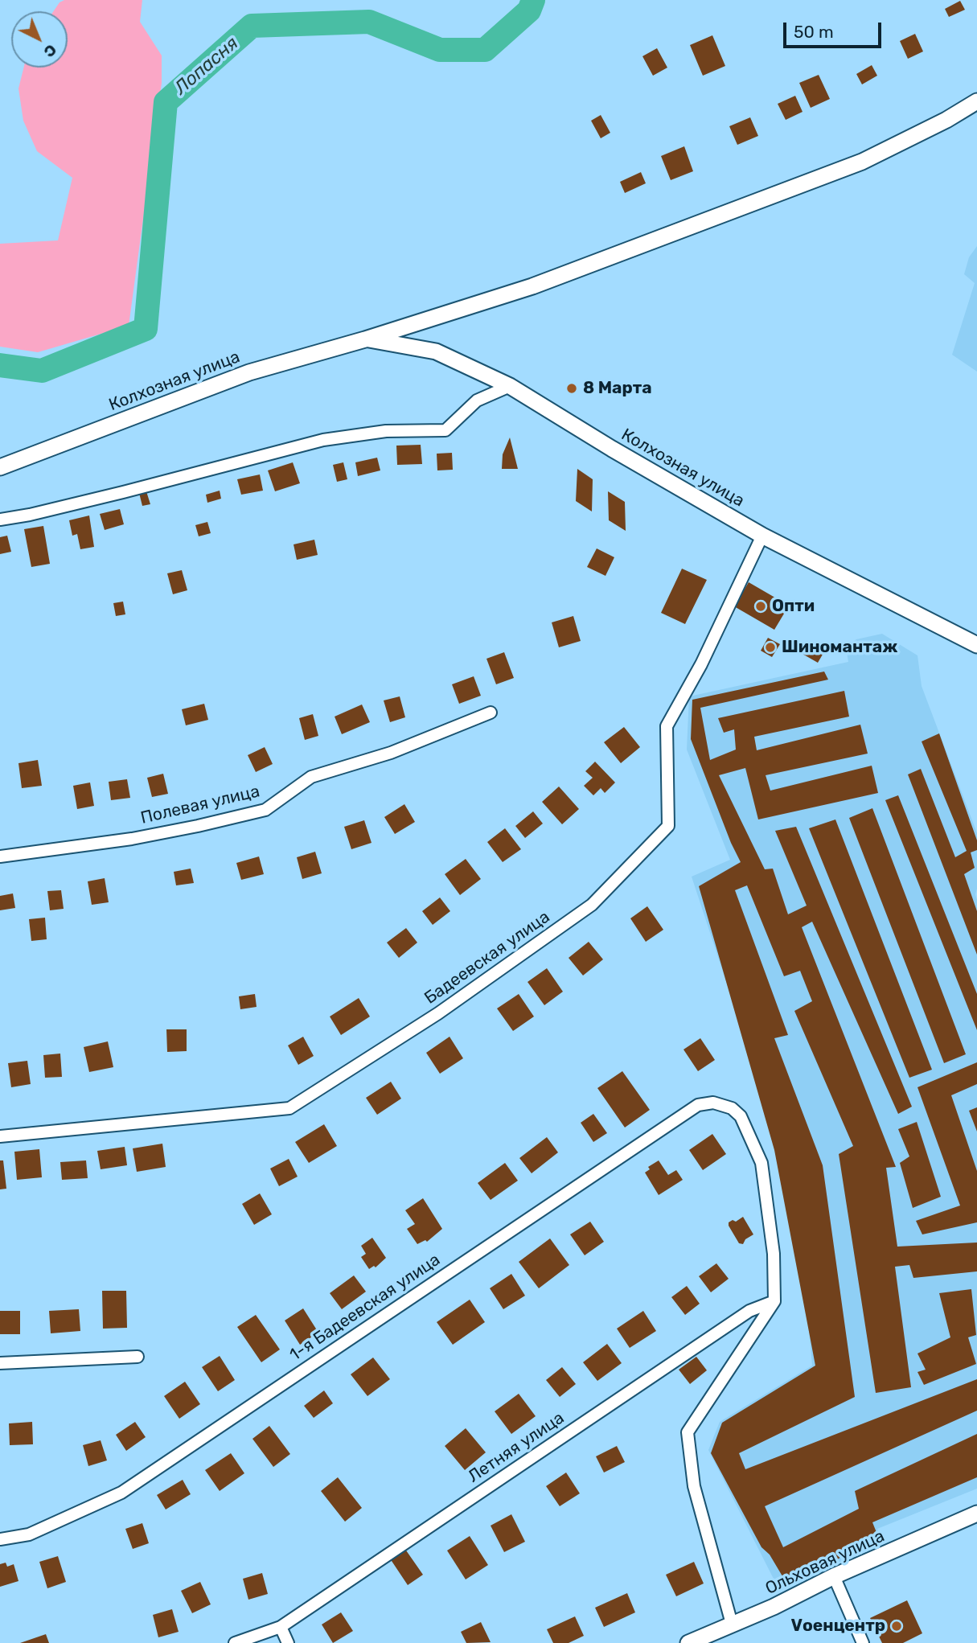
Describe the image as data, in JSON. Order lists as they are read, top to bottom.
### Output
{
  "streets": {
    "main road": ["Колхозная улица", "Ольховая улица"],
    "street": [
      "Полевая улица",
      "Бадеевская улица",
      "1-я Бадеевская улица",
      "Летняя улица"
    ]
  },
  "crossings": [
    ["Колхозная улица", "Бадеевская улица"],
    ["1-я Бадеевская улица", "Летняя улица"]
  ],
  "water": ["Лопасня"],
  "places": [
    "8 Марта",
    "Опти",
    "Шиномантаж",
    "Vоенцентр"
  ],
  "scale_bar": "50 m",
  "north": "bottom right"
}
